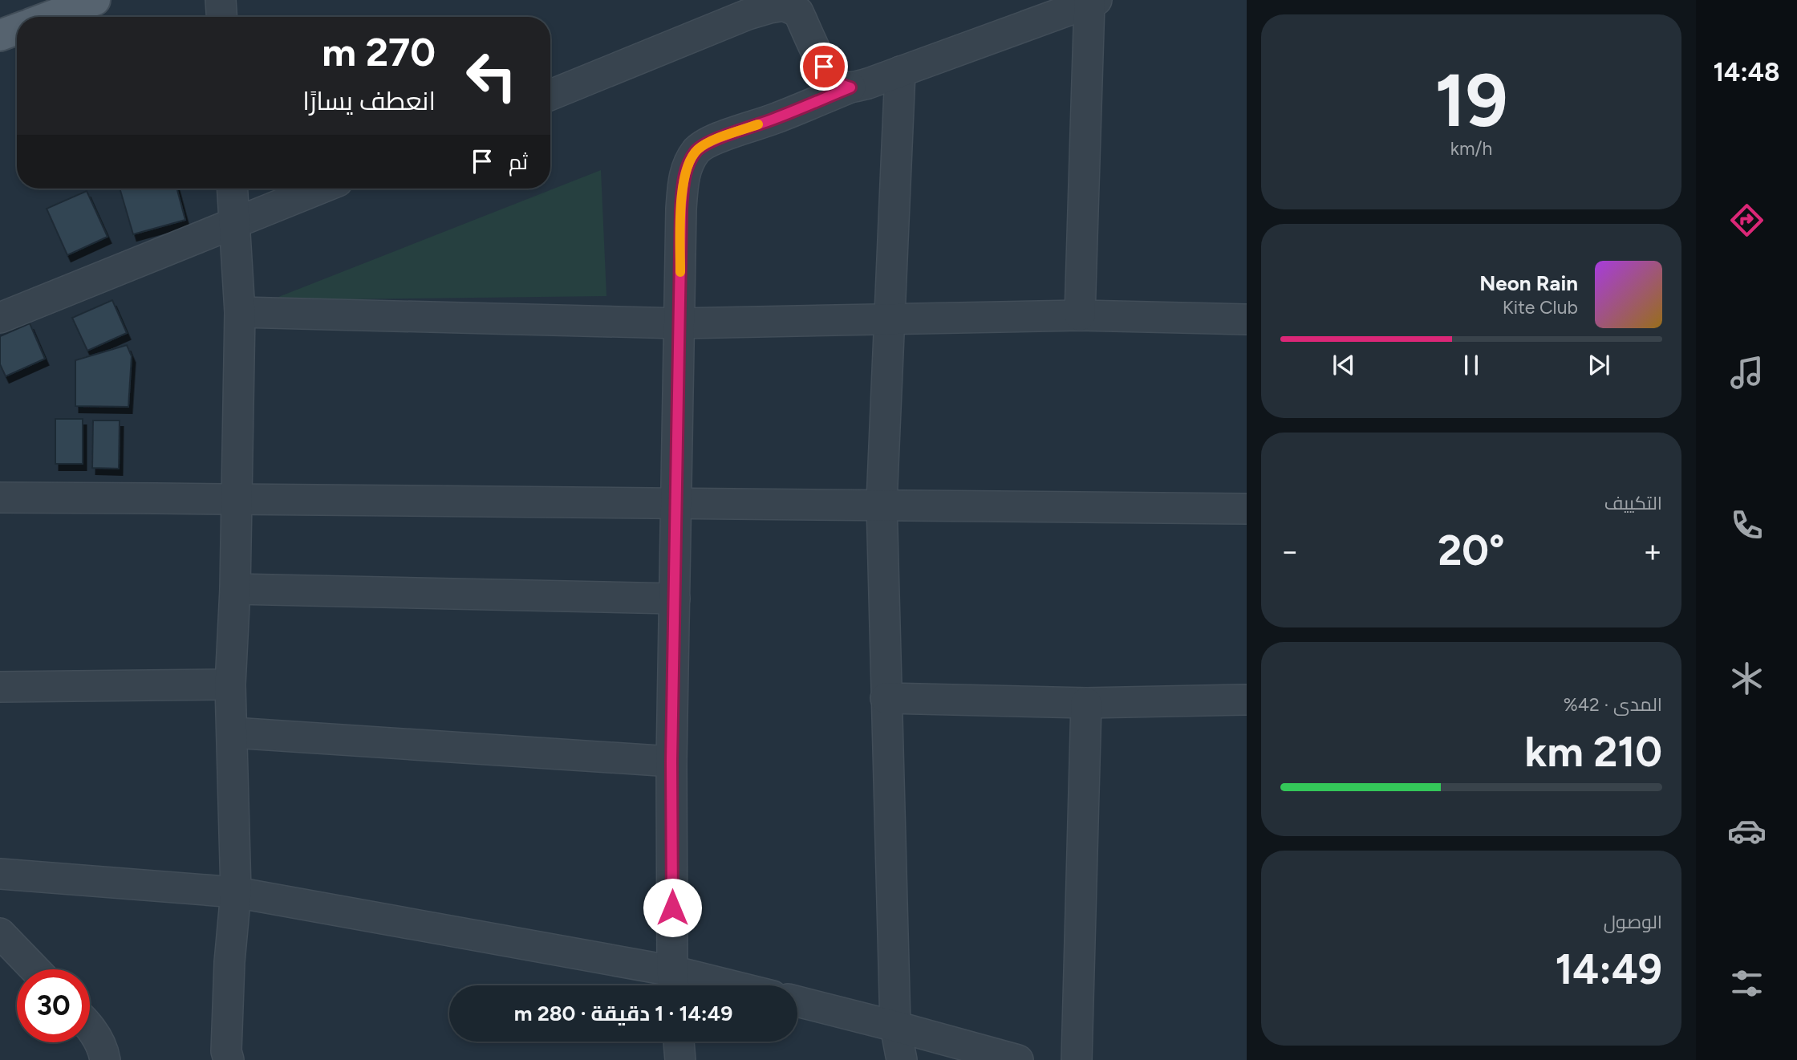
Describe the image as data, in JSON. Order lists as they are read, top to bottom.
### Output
{
  "page": {
    "tabs": "14:48",
    "tile": [
      ["19", "km/h"],
      "التكييف",
      ["المدى · 42%", "210 km"],
      ["الوصول", "14:49"]
    ],
    "turn": ["270 m", "انعطف يسارًا"],
    "then": "ثم",
    "song": ["Neon Rain", "Kite Club"],
    "heat": ["−", "20°", "+"],
    "limit": "30",
    "trip": "14:49 · 1 دقيقة · 280 m"
  }
}
